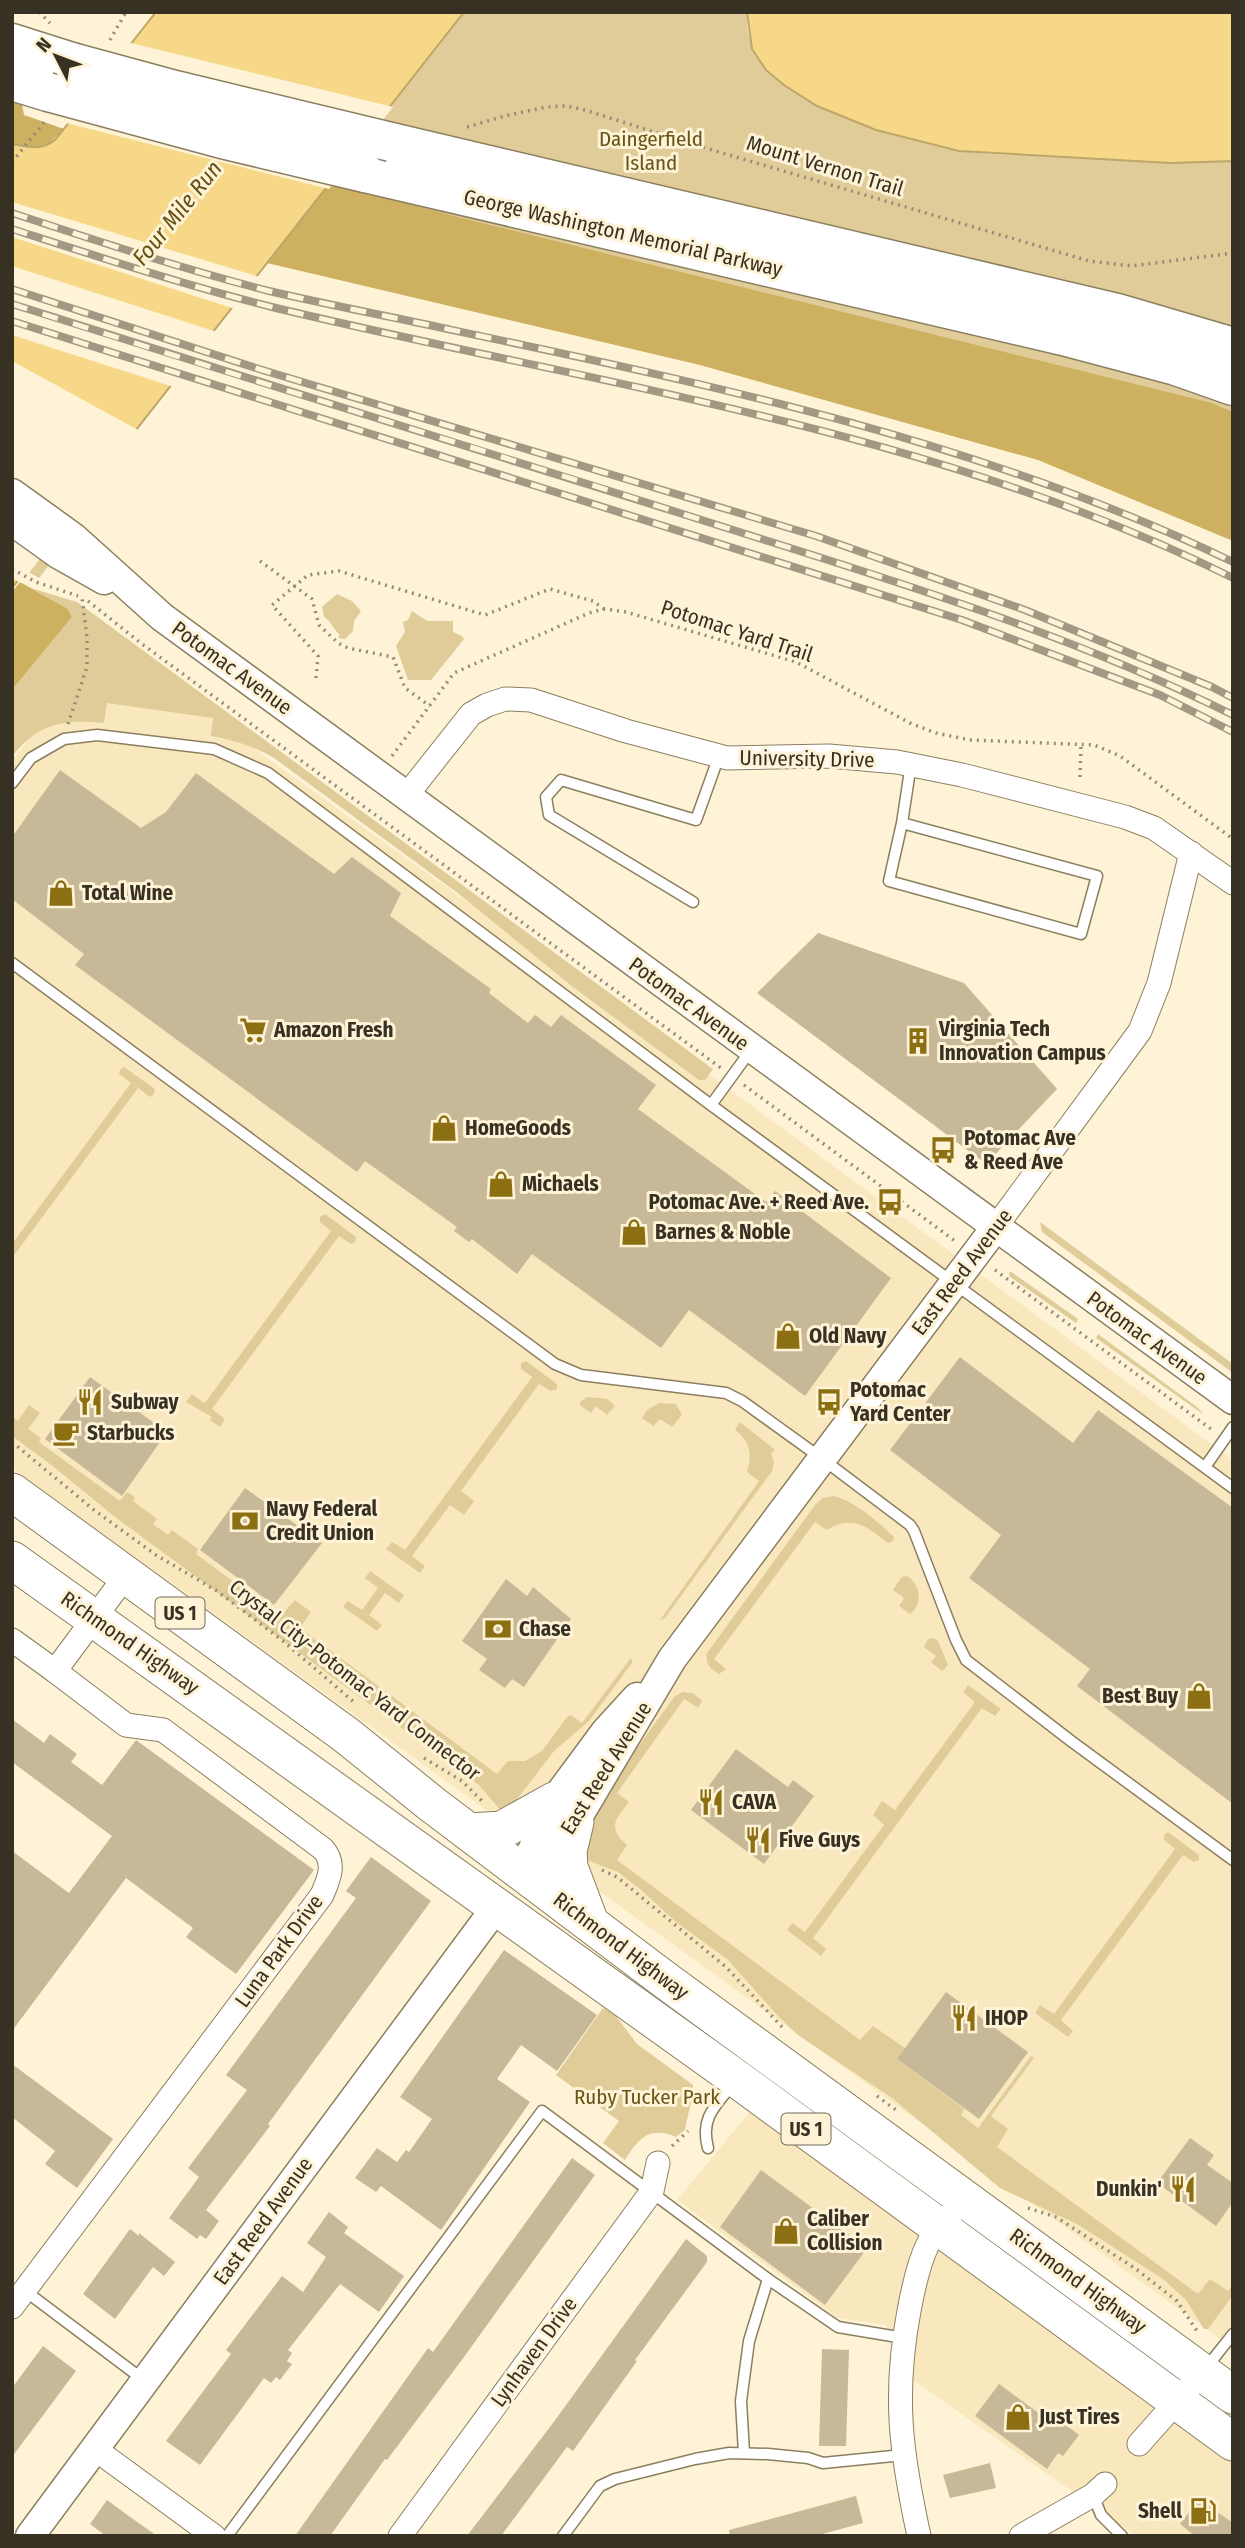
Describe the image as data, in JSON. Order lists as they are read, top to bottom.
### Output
{
  "streets": {
    "highway": ["George Washington Memorial Parkway", "US 1", "Richmond Highway"],
    "street": [
      "Potomac Avenue",
      "University Drive",
      "East Reed Avenue",
      "Luna Park Drive",
      "Lynhaven Drive"
    ],
    "path": ["Mount Vernon Trail", "Potomac Yard Trail", "Crystal City-Potomac Yard Connector"]
  },
  "crossings": [
    ["Potomac Avenue", "University Drive"],
    ["Potomac Avenue", "East Reed Avenue"],
    ["University Drive", "East Reed Avenue"],
    ["East Reed Avenue", "Richmond Highway"],
    ["East Reed Avenue", "Crystal City-Potomac Yard Connector"],
    ["Richmond Highway", "Crystal City-Potomac Yard Connector"]
  ],
  "water": ["Four Mile Run"],
  "parks": ["Daingerfield Island", "Ruby Tucker Park"],
  "places": {
    "shop": [
      "Total Wine",
      "HomeGoods",
      "Michaels",
      "Barnes & Noble",
      "Old Navy",
      "Best Buy",
      "Caliber Collision",
      "Just Tires"
    ],
    "supermarket": ["Amazon Fresh"],
    "building": ["Virginia Tech Innovation Campus"],
    "bus stop": ["Potomac Ave & Reed Ave", "Potomac Ave. + Reed Ave.", "Potomac Yard Center"],
    "restaurant": [
      "Subway",
      "CAVA",
      "Five Guys",
      "IHOP",
      "Dunkin'"
    ],
    "cafe": ["Starbucks"],
    "bank": ["Navy Federal Credit Union", "Chase"],
    "fuel station": ["Shell"]
  },
  "north": "top left"
}
